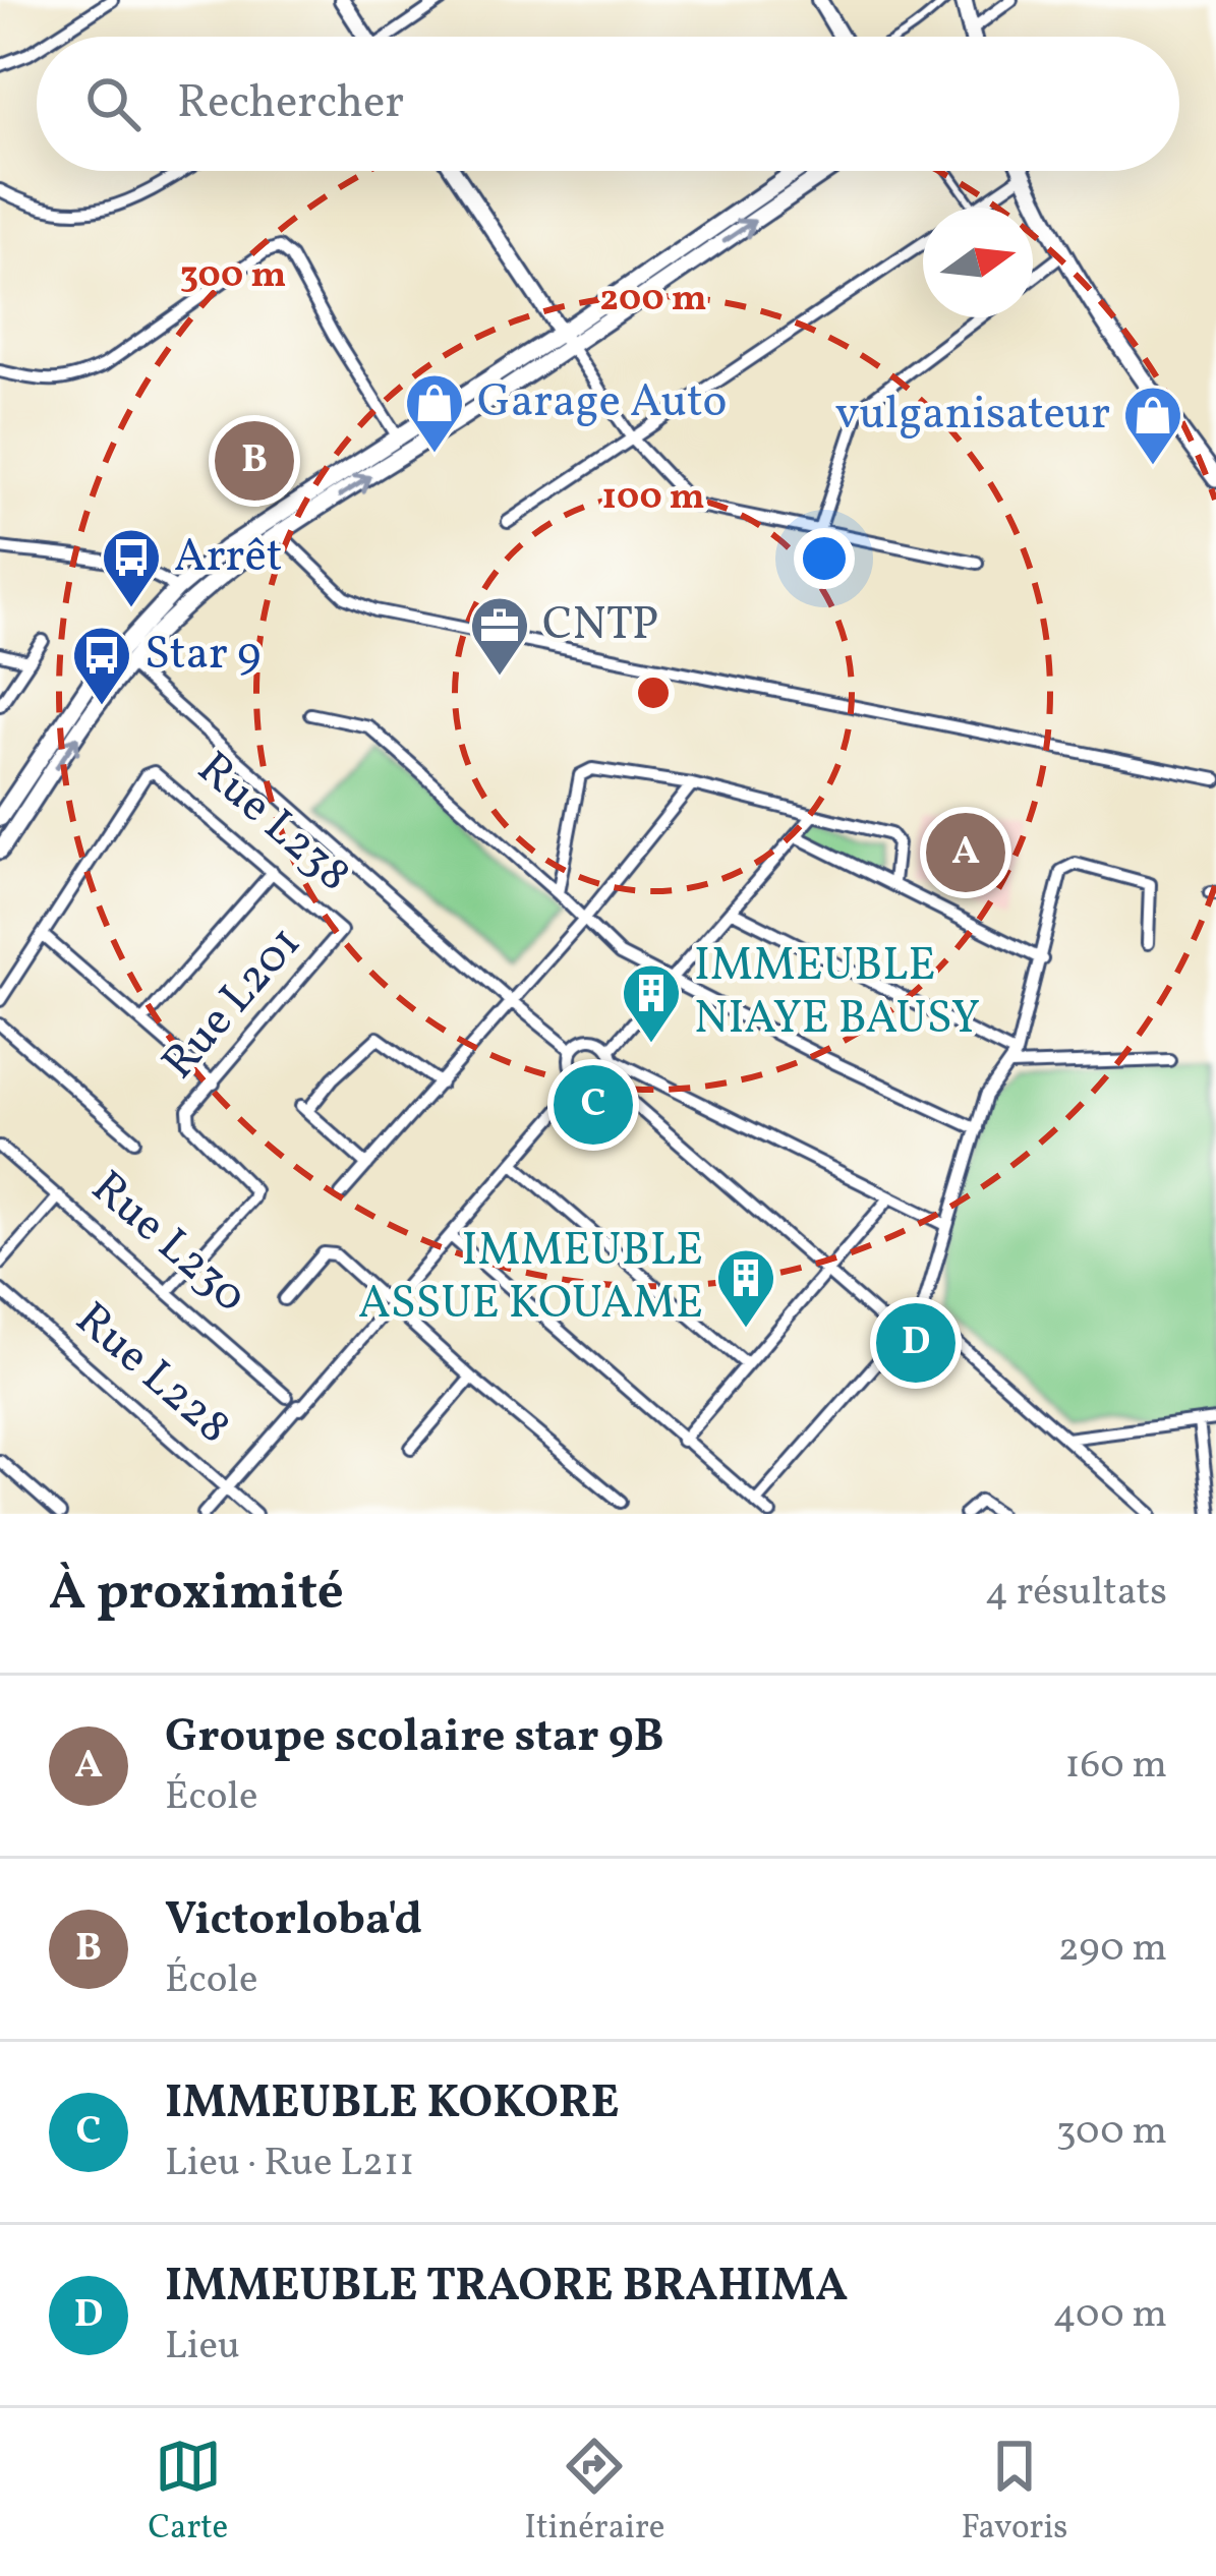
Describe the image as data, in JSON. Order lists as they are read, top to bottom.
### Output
{
  "streets": {
    "street": [
      "Rue L238",
      "Rue L201",
      "Rue L230",
      "Rue L228"
    ]
  },
  "crossings": [
    ["Rue L238", "Rue L201"],
    ["Rue L201", "Rue L230"]
  ],
  "places": {
    "shop": ["Garage Auto", "vulganisateur"],
    "bus stop": ["Arrêt", "Star 9"],
    "office": ["CNTP"],
    "building": ["IMMEUBLE NIAYE BAUSY", "IMMEUBLE ASSUE KOUAME"]
  },
  "north": "right",
  "page": {
    "search": "Rechercher",
    "pins": [
      "B",
      "A",
      "C",
      "D"
    ],
    "heading": ["À proximité", "4 résultats"],
    "list": [
      {
        "mark": "A",
        "name": "Groupe scolaire star 9B",
        "note": "École",
        "value": "160 m"
      },
      {
        "mark": "B",
        "name": "Victorloba'd",
        "note": "École",
        "value": "290 m"
      },
      {
        "mark": "C",
        "name": "IMMEUBLE KOKORE",
        "note": "Lieu · Rue L211",
        "value": "300 m"
      },
      {
        "mark": "D",
        "name": "IMMEUBLE TRAORE BRAHIMA",
        "note": "Lieu",
        "value": "400 m"
      }
    ],
    "nav": ["Carte", "Itinéraire", "Favoris"]
  },
  "rings": ["300 m", "200 m", "100 m"]
}
